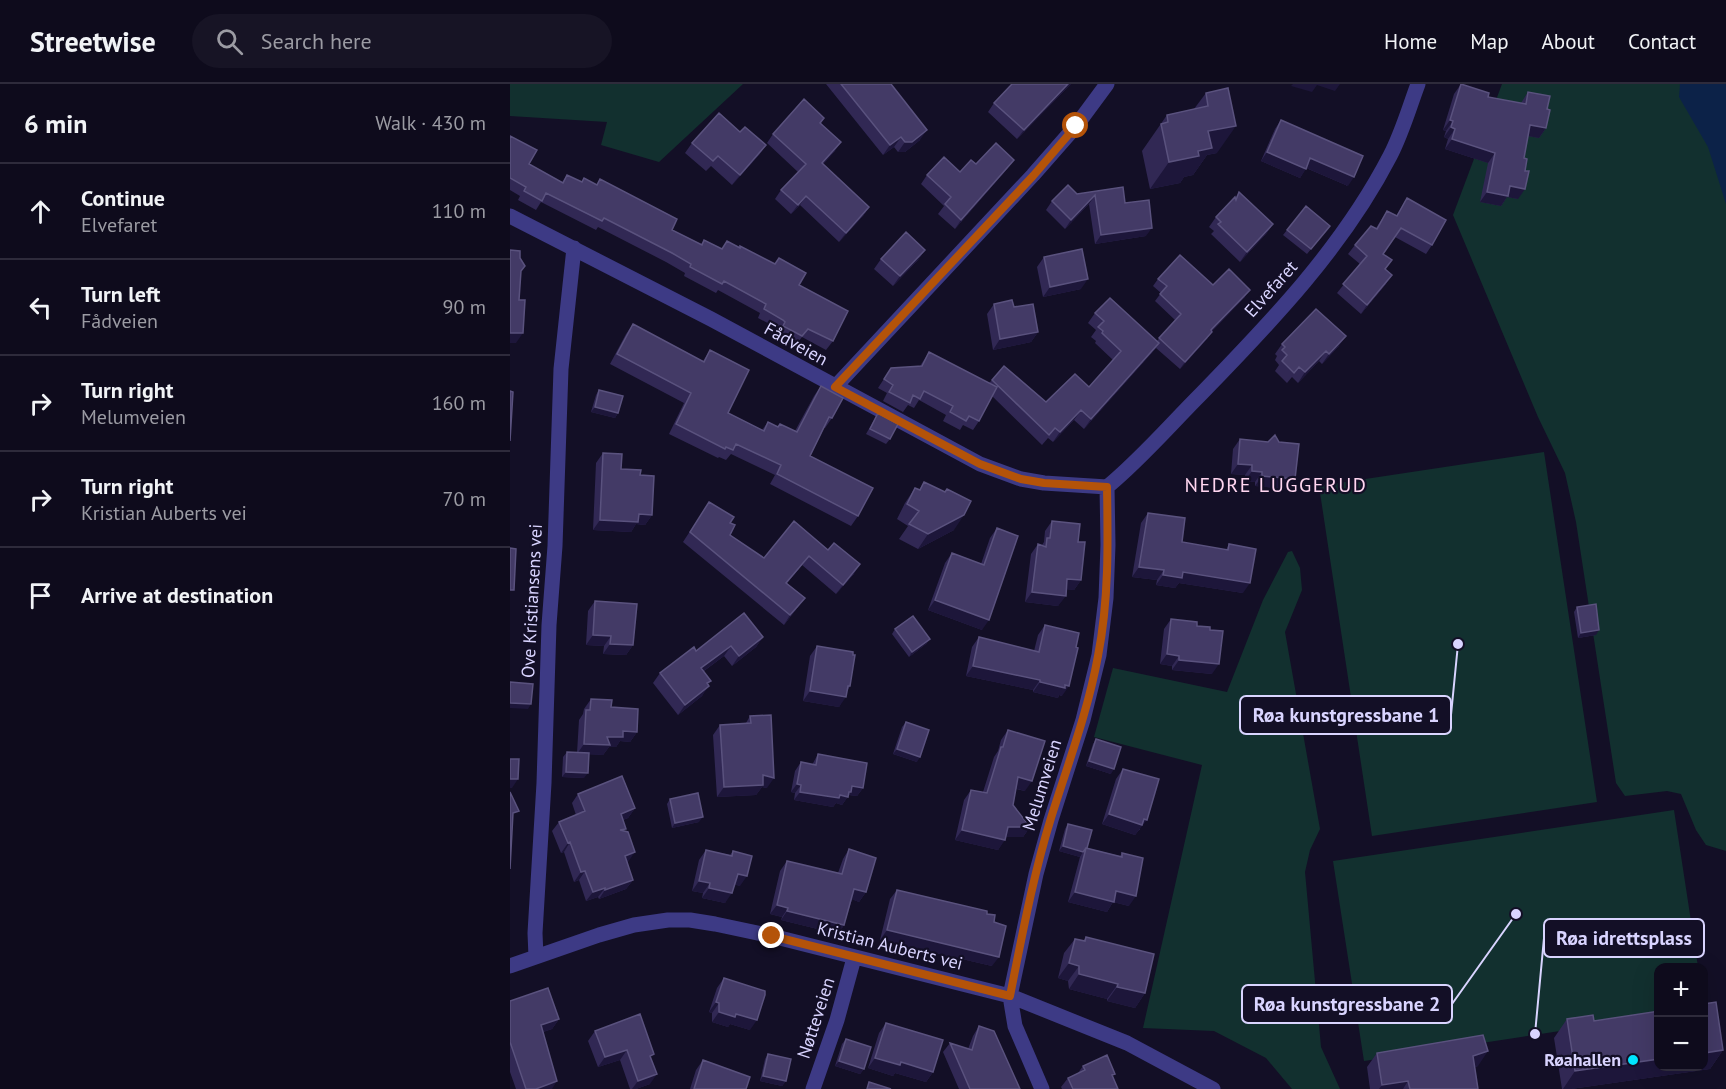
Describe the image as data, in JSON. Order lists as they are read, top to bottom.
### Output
{
  "streets": {
    "street": [
      "Elvefaret",
      "Fådveien",
      "Ove Kristiansens vei",
      "Melumveien",
      "Kristian Auberts vei",
      "Nøtteveien"
    ]
  },
  "crossings": [
    ["Elvefaret", "Fådveien"],
    ["Elvefaret", "Melumveien"],
    ["Fådveien", "Ove Kristiansens vei"],
    ["Fådveien", "Melumveien"],
    ["Ove Kristiansens vei", "Kristian Auberts vei"],
    ["Melumveien", "Kristian Auberts vei"],
    ["Kristian Auberts vei", "Nøtteveien"]
  ],
  "districts": ["NEDRE LUGGERUD"],
  "places": [
    "Røa kunstgressbane 1",
    "Røa kunstgressbane 2",
    "Røa idrettsplass",
    "Røahallen"
  ],
  "page": {
    "header": "Streetwise",
    "search": "Search here",
    "nav": [
      "Home",
      "Map",
      "About",
      "Contact"
    ],
    "heading": ["6 min", "Walk · 430 m"],
    "list": [
      ["Continue", "Elvefaret", "110 m"],
      ["Turn left", "Fådveien", "90 m"],
      ["Turn right", "Melumveien", "160 m"],
      ["Turn right", "Kristian Auberts vei", "70 m"],
      "Arrive at destination"
    ],
    "map_buttons": ["+", "−"]
  }
}
